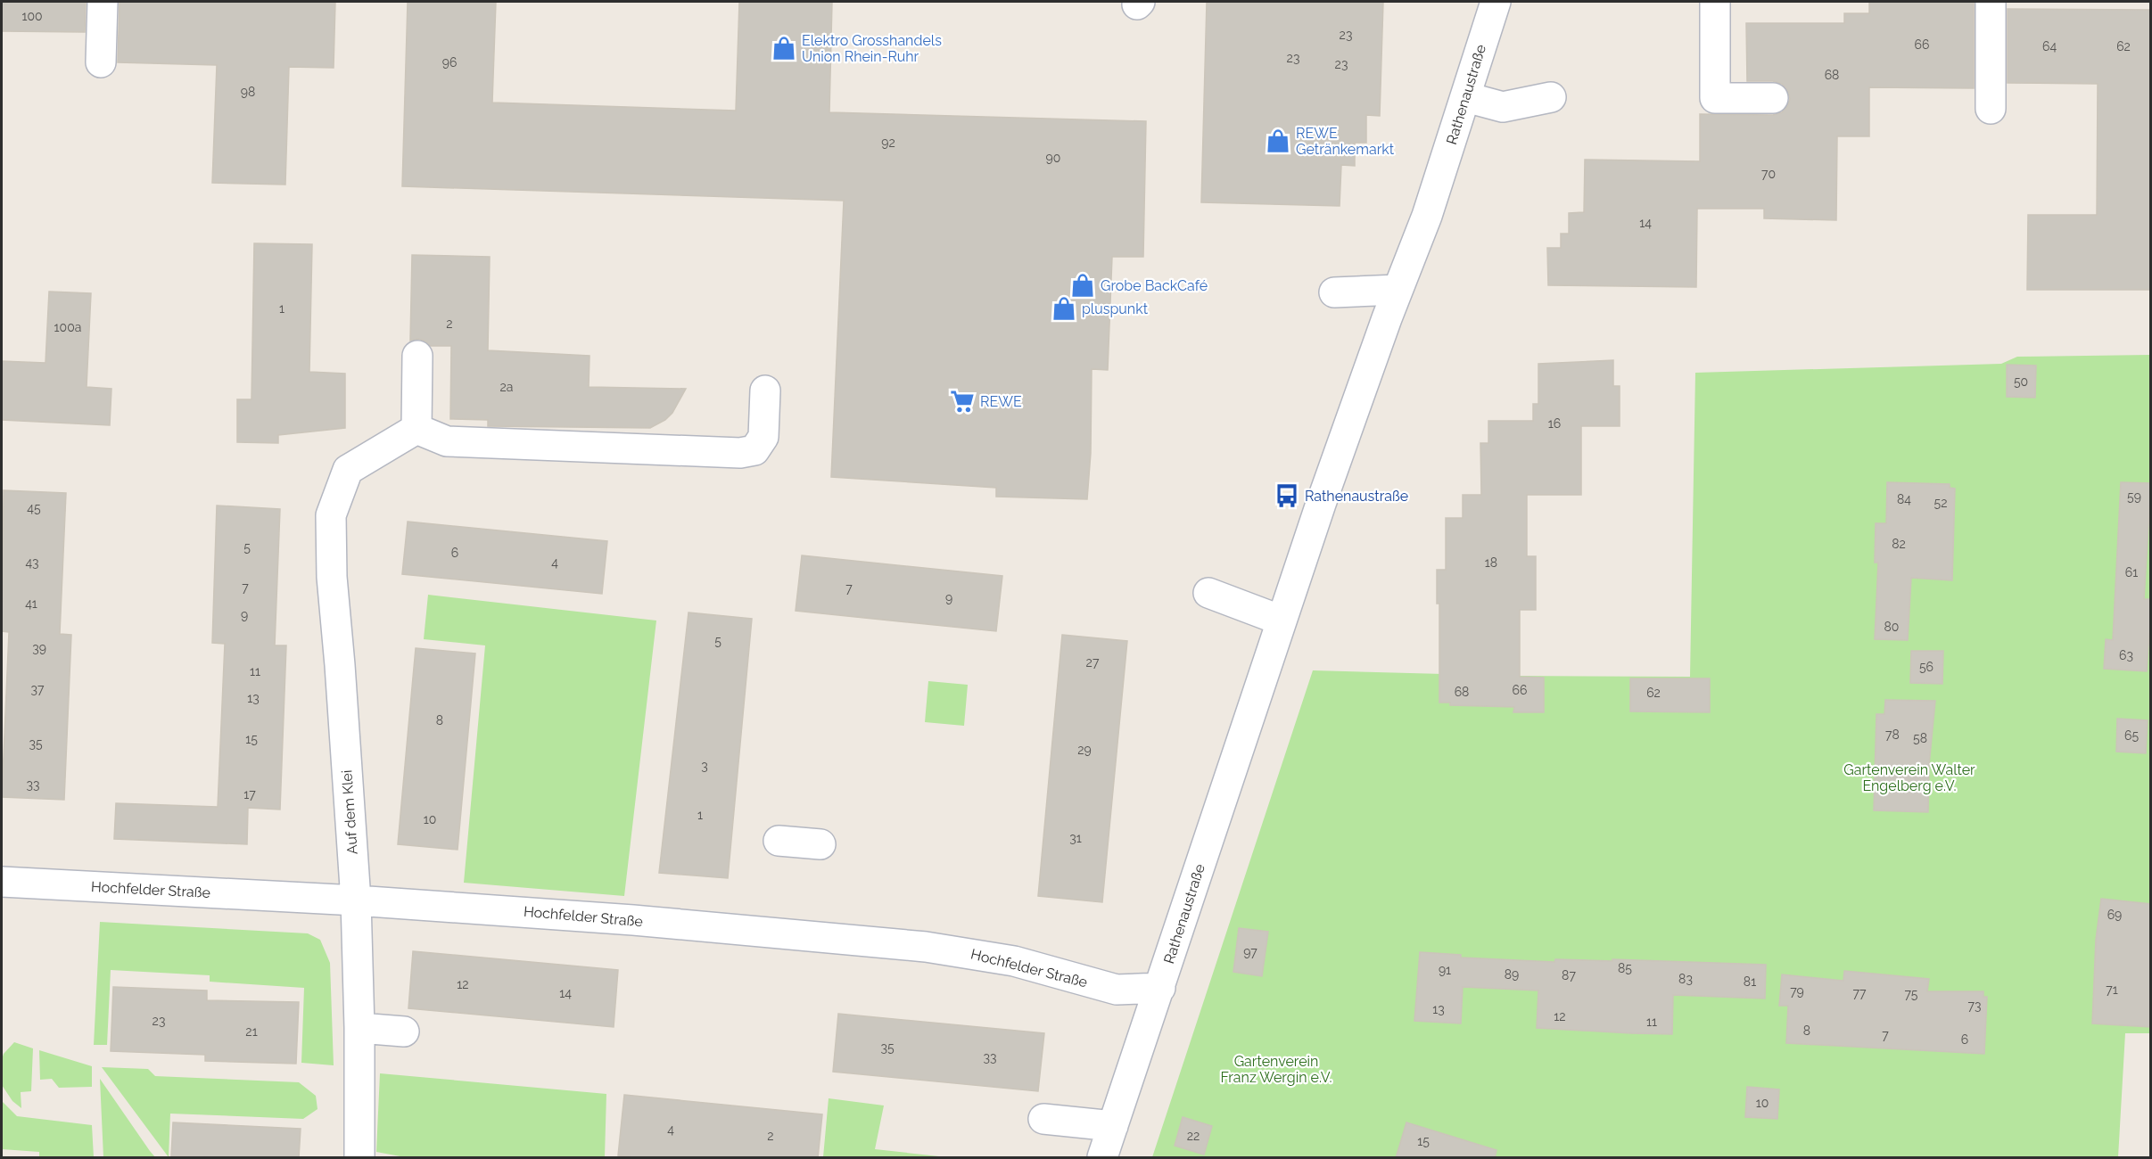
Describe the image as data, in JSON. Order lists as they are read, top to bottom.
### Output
{
  "streets": {
    "street": ["Rathenaustraße", "Auf dem Klei", "Hochfelder Straße"]
  },
  "crossings": [
    ["Rathenaustraße", "Hochfelder Straße"],
    ["Auf dem Klei", "Hochfelder Straße"]
  ],
  "parks": ["Gartenverein Walter Engelberg e.V.", "Gartenverein Franz Wergin e.V."],
  "places": {
    "shop": [
      "Elektro Grosshandels Union Rhein-Ruhr",
      "REWE Getränkemarkt",
      "Grobe BackCafé",
      "pluspunkt"
    ],
    "supermarket": ["REWE"],
    "bus stop": ["Rathenaustraße"]
  },
  "house_numbers": [
    "100",
    "23",
    "66",
    "64",
    "62",
    "23",
    "96",
    "23",
    "68",
    "98",
    "92",
    "90",
    "70",
    "14",
    "1",
    "2",
    "100a",
    "50",
    "2a",
    "16",
    "59",
    "84",
    "52",
    "45",
    "82",
    "5",
    "6",
    "43",
    "4",
    "18",
    "61",
    "7",
    "7",
    "9",
    "41",
    "9",
    "80",
    "5",
    "39",
    "63",
    "27",
    "56",
    "11",
    "37",
    "66",
    "68",
    "62",
    "13",
    "8",
    "78",
    "65",
    "58",
    "15",
    "35",
    "29",
    "3",
    "33",
    "17",
    "1",
    "10",
    "31",
    "69",
    "97",
    "85",
    "91",
    "89",
    "87",
    "83",
    "81",
    "12",
    "71",
    "79",
    "14",
    "77",
    "75",
    "73",
    "13",
    "12",
    "23",
    "11",
    "8",
    "21",
    "7",
    "6",
    "35",
    "33",
    "10",
    "4",
    "2",
    "22",
    "15"
  ]
}
